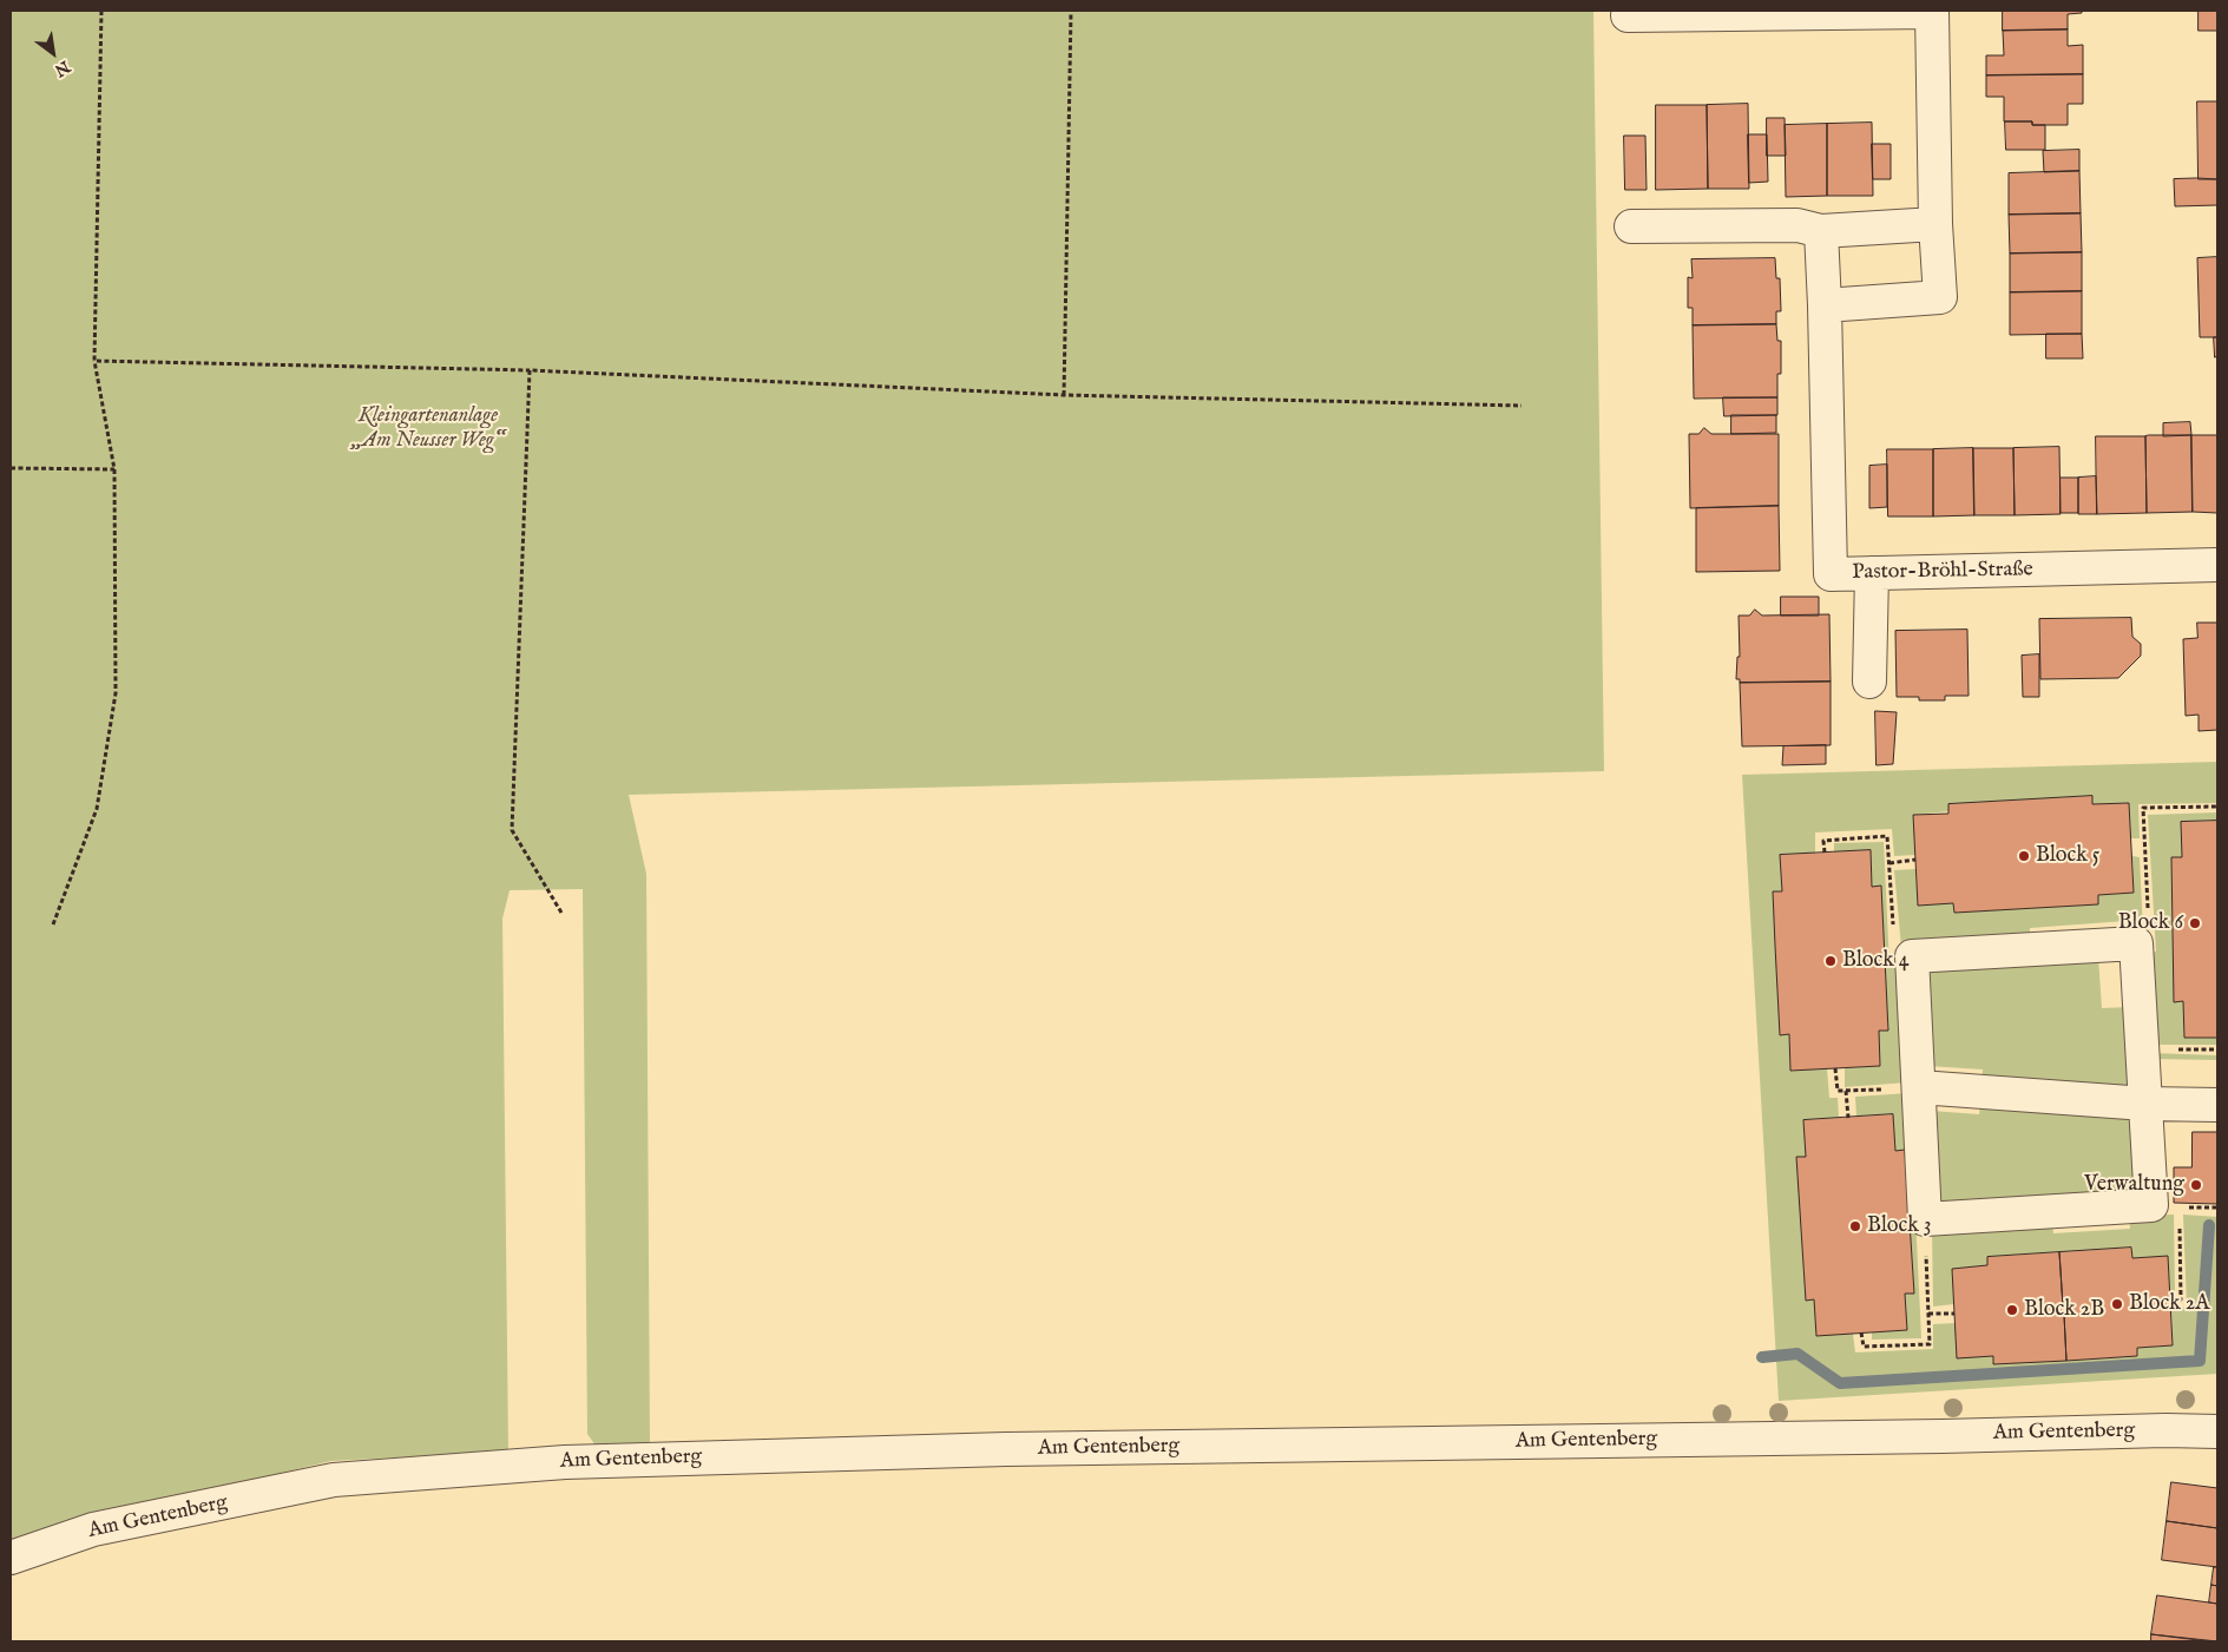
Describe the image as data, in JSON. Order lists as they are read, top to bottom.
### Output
{
  "streets": {
    "street": ["Pastor-Bröhl-Straße", "Am Gentenberg"]
  },
  "parks": ["Kleingartenanlage „Am Neusser Weg“"],
  "places": [
    "Block 5",
    "Block 6",
    "Block 4",
    "Verwaltung",
    "Block 3",
    "Block 2A",
    "Block 2B"
  ],
  "north": "bottom right"
}
